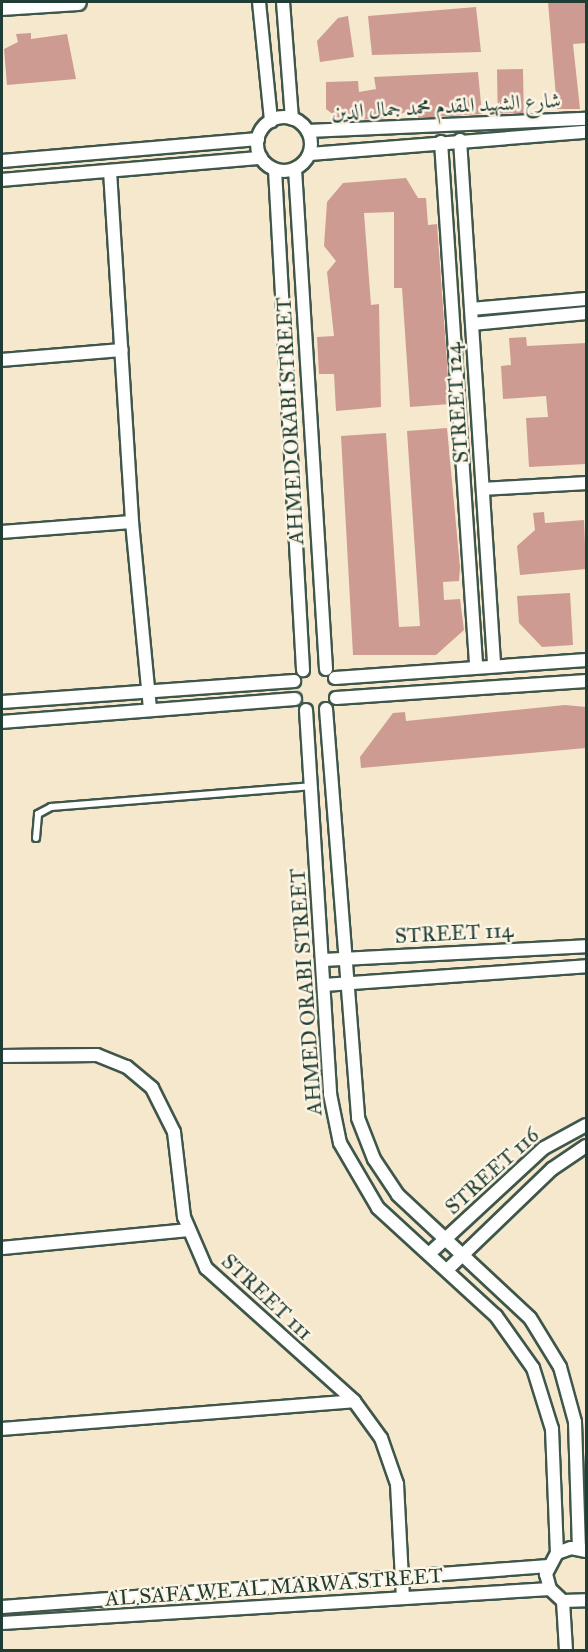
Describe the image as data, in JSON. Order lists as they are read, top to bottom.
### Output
{
  "streets": {
    "street": [
      "شارع الشهيد المقدم محمد جمال الدين",
      "STREET 124",
      "AHMED ORABI STREET",
      "STREET 114",
      "STREET 116",
      "STREET 111",
      "AL SAFA WE AL MARWA STREET"
    ]
  },
  "crossings": [
    ["شارع الشهيد المقدم محمد جمال الدين", "STREET 124"],
    ["شارع الشهيد المقدم محمد جمال الدين", "AHMED ORABI STREET"],
    ["AHMED ORABI STREET", "STREET 114"],
    ["AHMED ORABI STREET", "STREET 116"],
    ["STREET 111", "AL SAFA WE AL MARWA STREET"]
  ]
}
